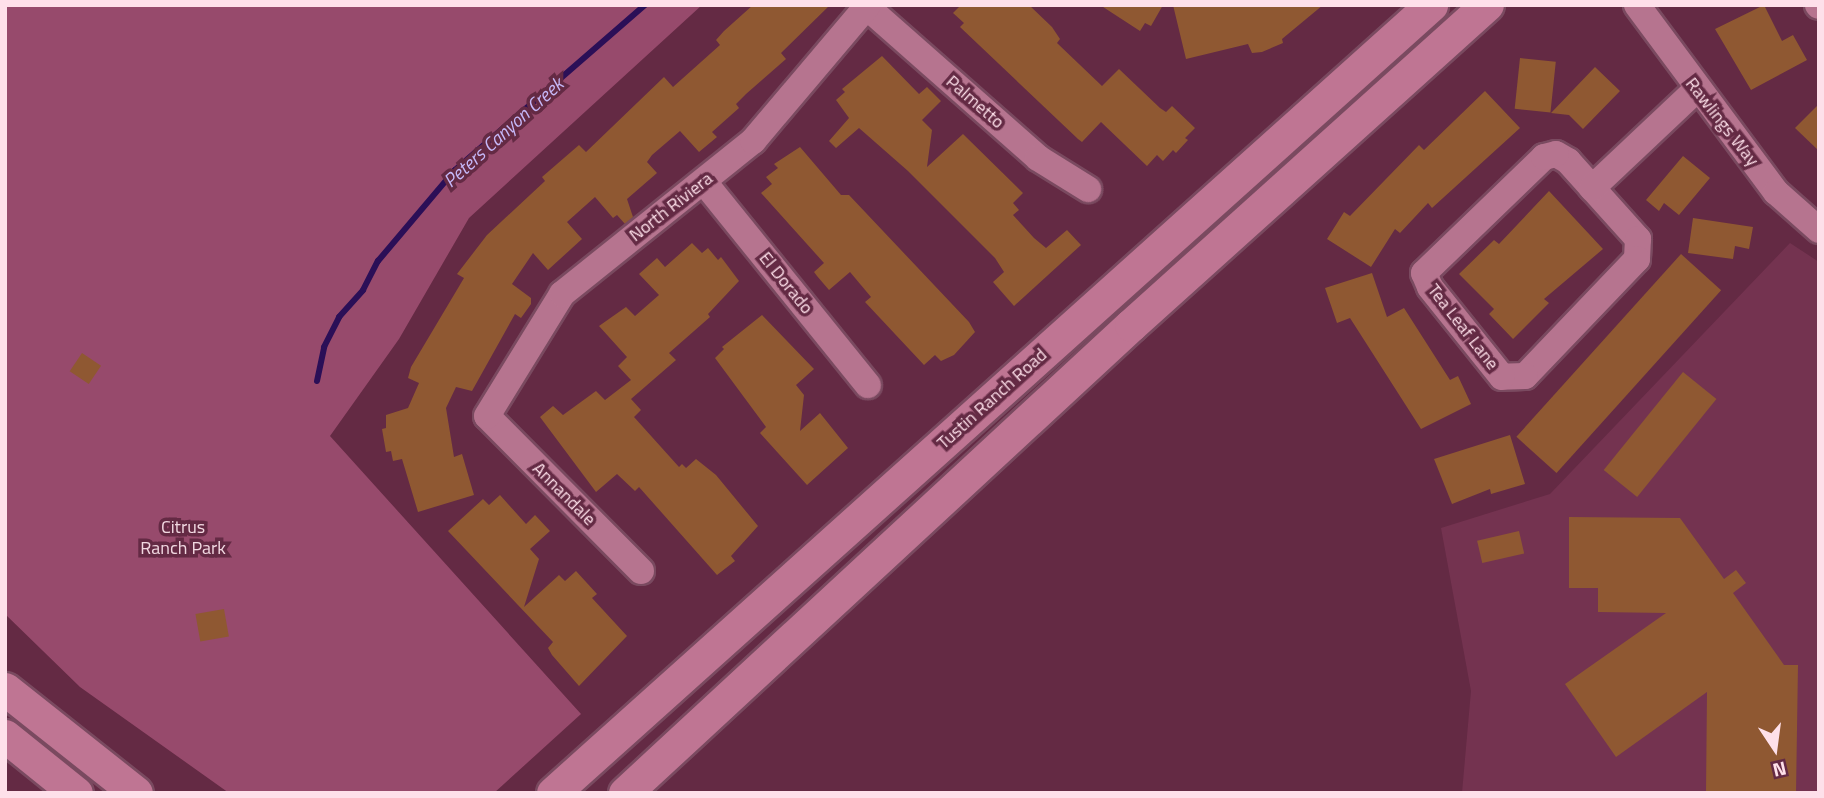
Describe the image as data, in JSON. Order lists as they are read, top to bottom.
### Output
{
  "streets": {
    "main road": ["Tustin Ranch Road"],
    "street": [
      "Palmetto",
      "Rawlings Way",
      "North Riviera",
      "El Dorado",
      "Tea Leaf Lane",
      "Annandale"
    ]
  },
  "crossings": [
    ["Palmetto", "North Riviera"],
    ["North Riviera", "El Dorado"],
    ["North Riviera", "Annandale"]
  ],
  "water": ["Peters Canyon Creek"],
  "parks": ["Citrus Ranch Park"],
  "north": "bottom"
}
